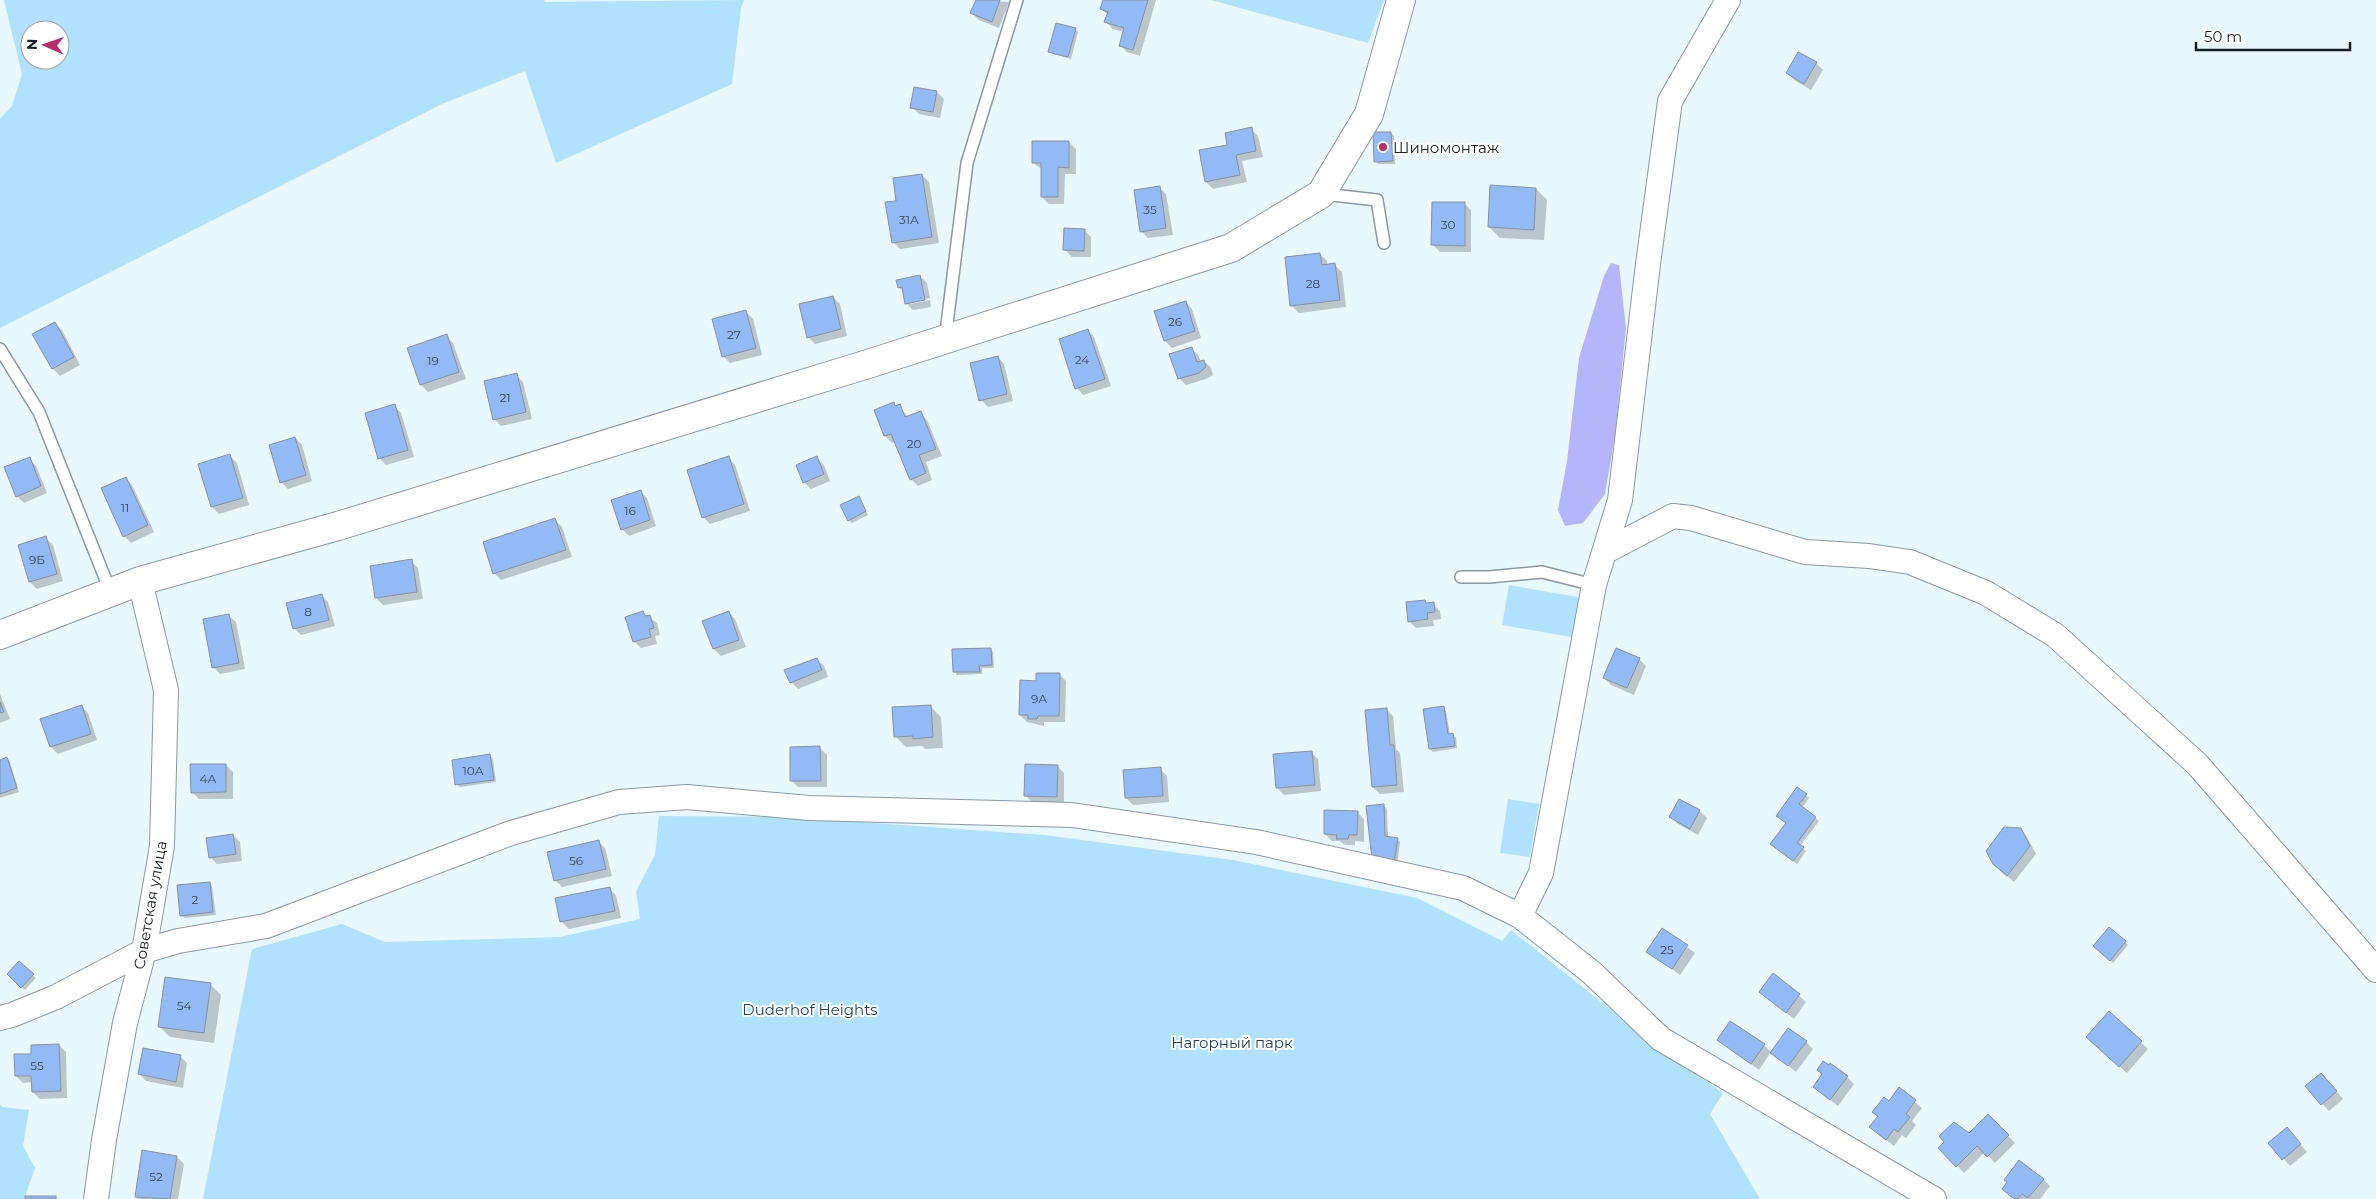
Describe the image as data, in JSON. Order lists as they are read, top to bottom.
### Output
{
  "streets": {
    "street": ["Советская улица"]
  },
  "parks": ["Duderhof Heights", "Нагорный парк"],
  "places": ["Шиномонтаж"],
  "house_numbers": [
    "35",
    "31А",
    "30",
    "28",
    "26",
    "27",
    "24",
    "19",
    "21",
    "20",
    "11",
    "16",
    "9Б",
    "8",
    "9А",
    "10А",
    "4А",
    "56",
    "2",
    "25",
    "54",
    "55",
    "52"
  ],
  "scale_bar": "50 m",
  "north": "left"
}
